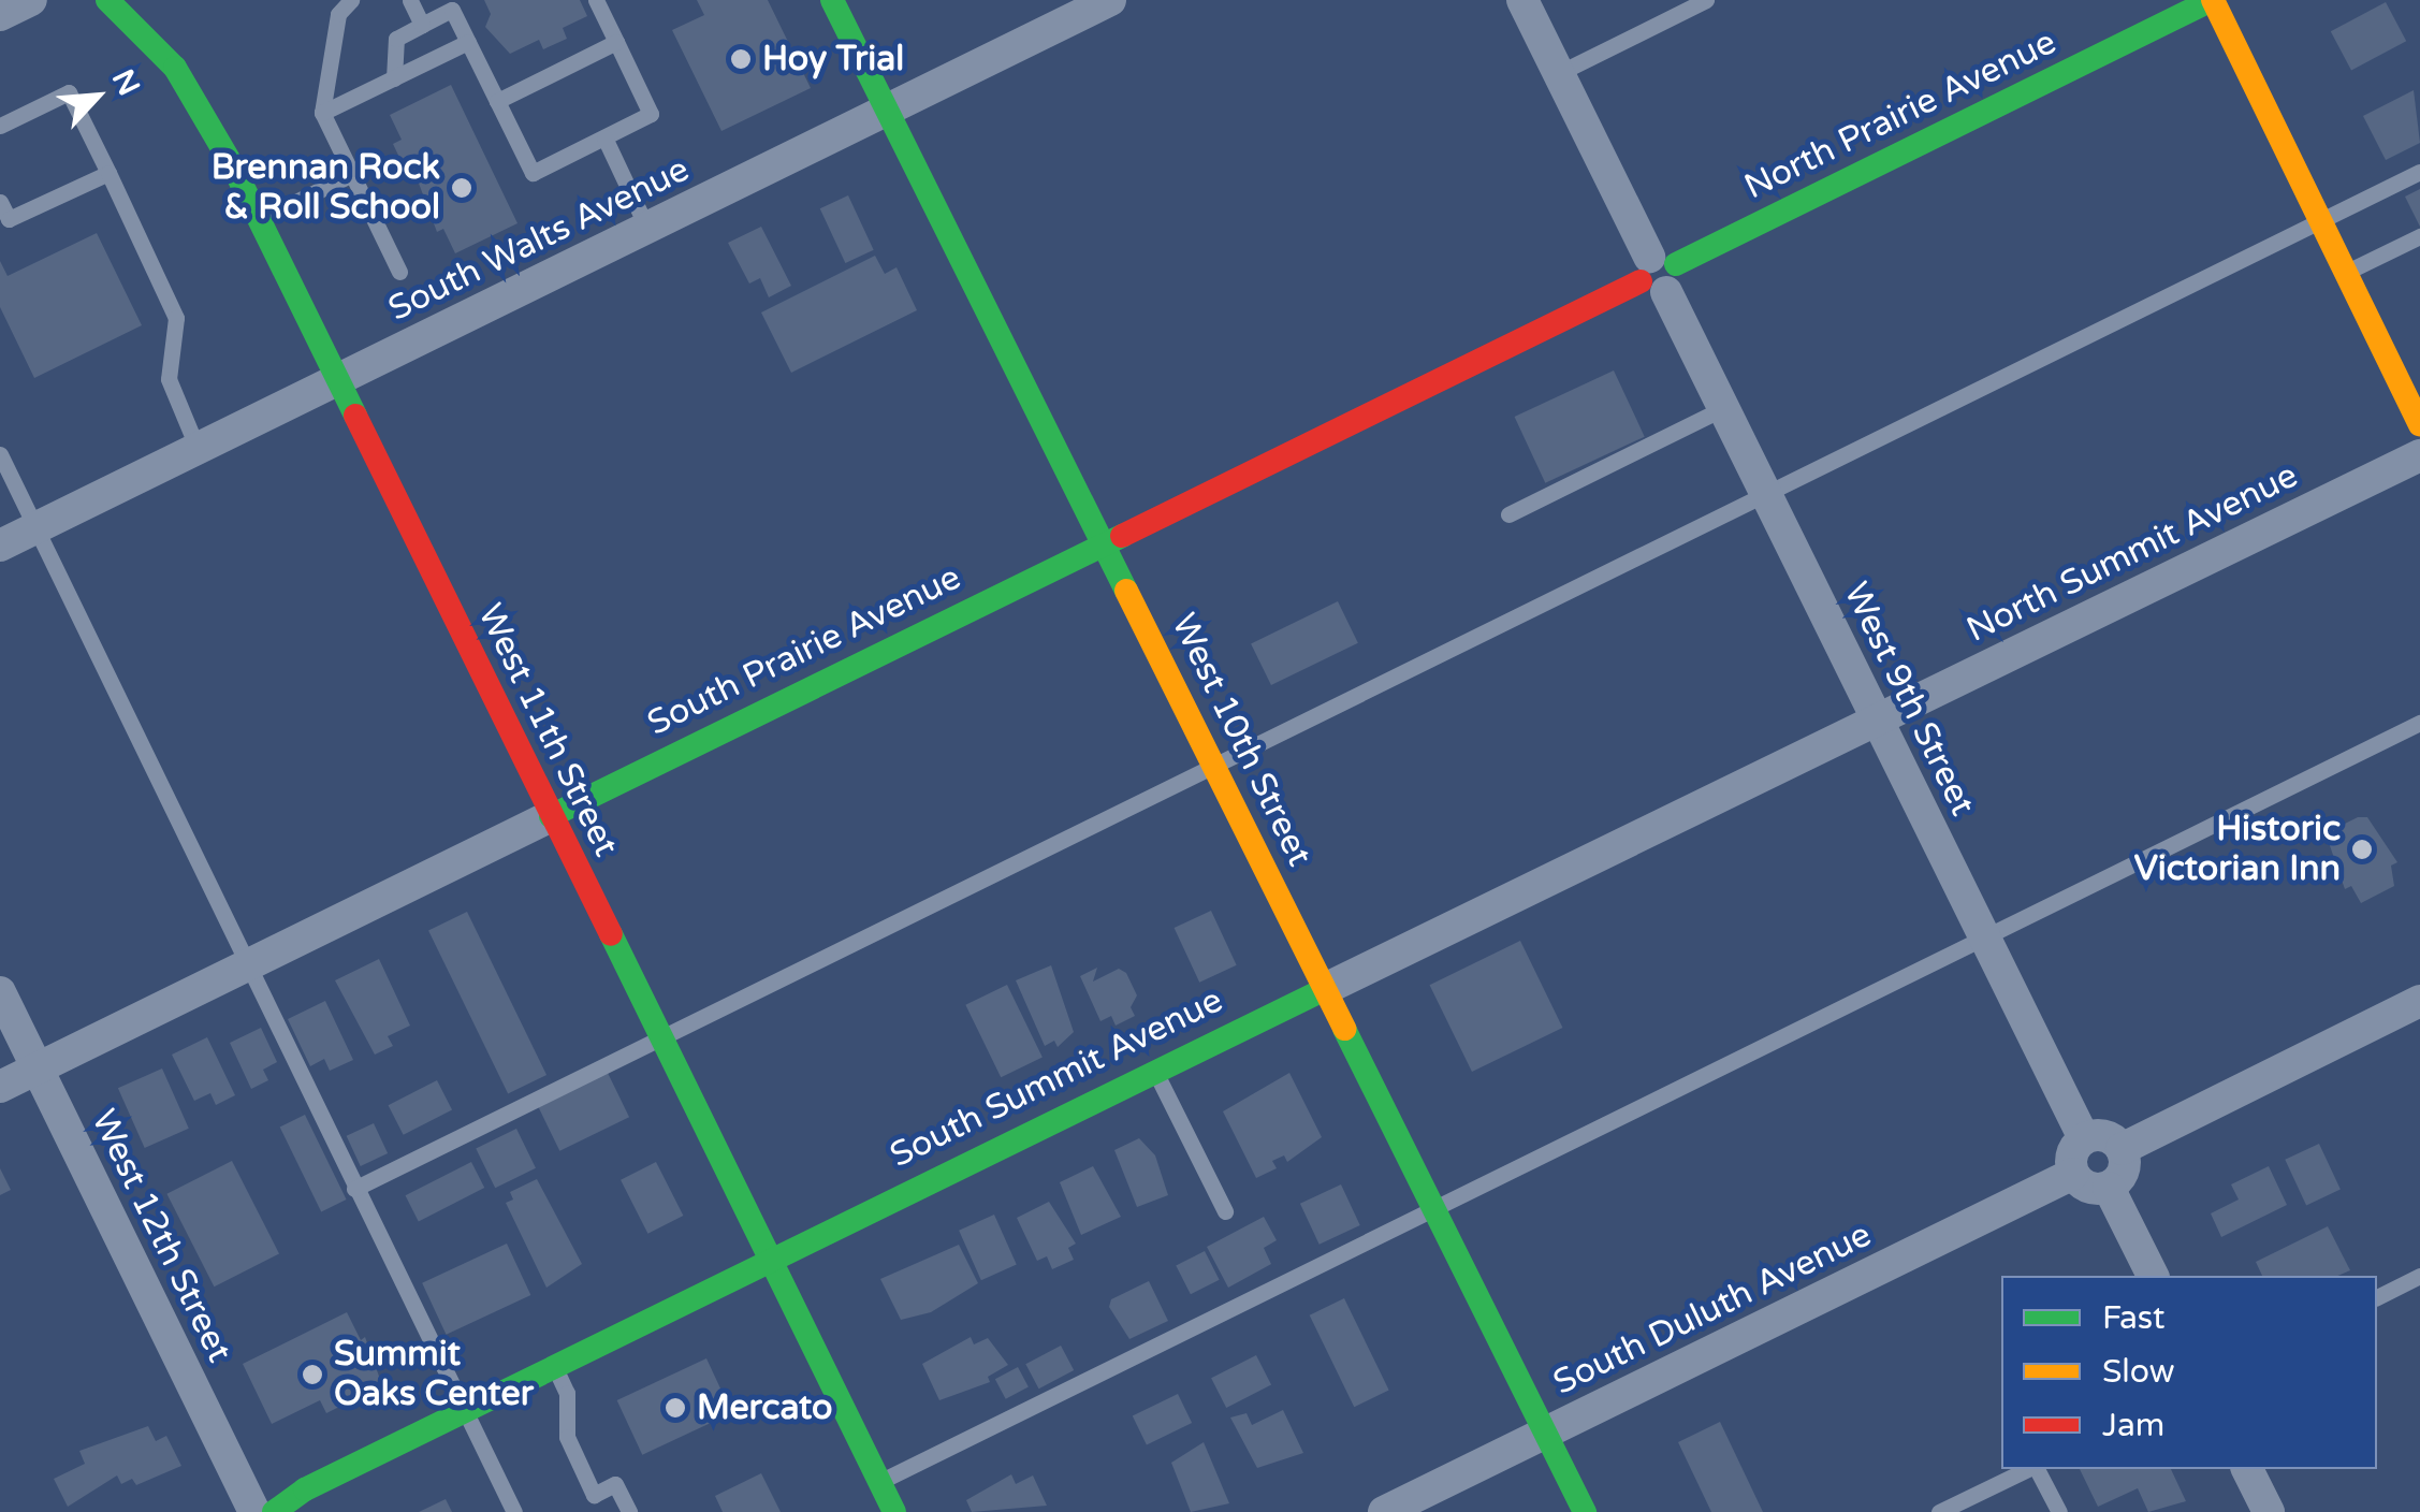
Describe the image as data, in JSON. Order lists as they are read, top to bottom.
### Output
{
  "streets": {
    "main road": [
      "North Prairie Avenue",
      "South Prairie Avenue",
      "West 11th Street",
      "West 10th Street",
      "South Summit Avenue"
    ],
    "street": [
      "South Walts Avenue",
      "North Summit Avenue",
      "West 9th Street",
      "West 12th Street",
      "South Duluth Avenue"
    ]
  },
  "crossings": [
    ["North Prairie Avenue", "South Prairie Avenue"],
    ["North Prairie Avenue", "West 9th Street"],
    ["South Walts Avenue", "West 11th Street"],
    ["South Walts Avenue", "West 10th Street"],
    ["North Summit Avenue", "West 9th Street"],
    ["North Summit Avenue", "South Summit Avenue"],
    ["South Prairie Avenue", "West 9th Street"],
    ["South Prairie Avenue", "West 11th Street"],
    ["South Prairie Avenue", "West 10th Street"],
    ["South Prairie Avenue", "West 12th Street"],
    ["West 9th Street", "South Summit Avenue"],
    ["West 9th Street", "South Duluth Avenue"],
    ["West 11th Street", "South Summit Avenue"],
    ["West 10th Street", "South Summit Avenue"],
    ["West 10th Street", "South Duluth Avenue"]
  ],
  "places": [
    "Hoy Trial",
    "Brennan Rock & Roll School",
    "Historic Victorian Inn",
    "Summit Oaks Center",
    "Mercato"
  ],
  "legend": ["Fast", "Slow", "Jam"],
  "north": "top right"
}
